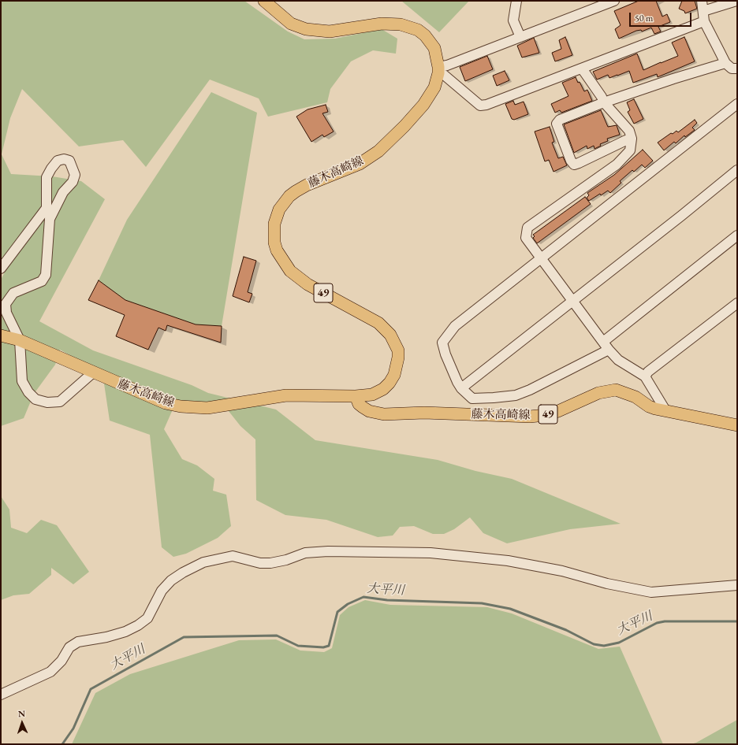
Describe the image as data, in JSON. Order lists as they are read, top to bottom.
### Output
{
  "streets": {
    "main road": ["藤木高崎線", "49"]
  },
  "water": ["大平川"],
  "scale_bar": "50 m",
  "north": "top"
}
